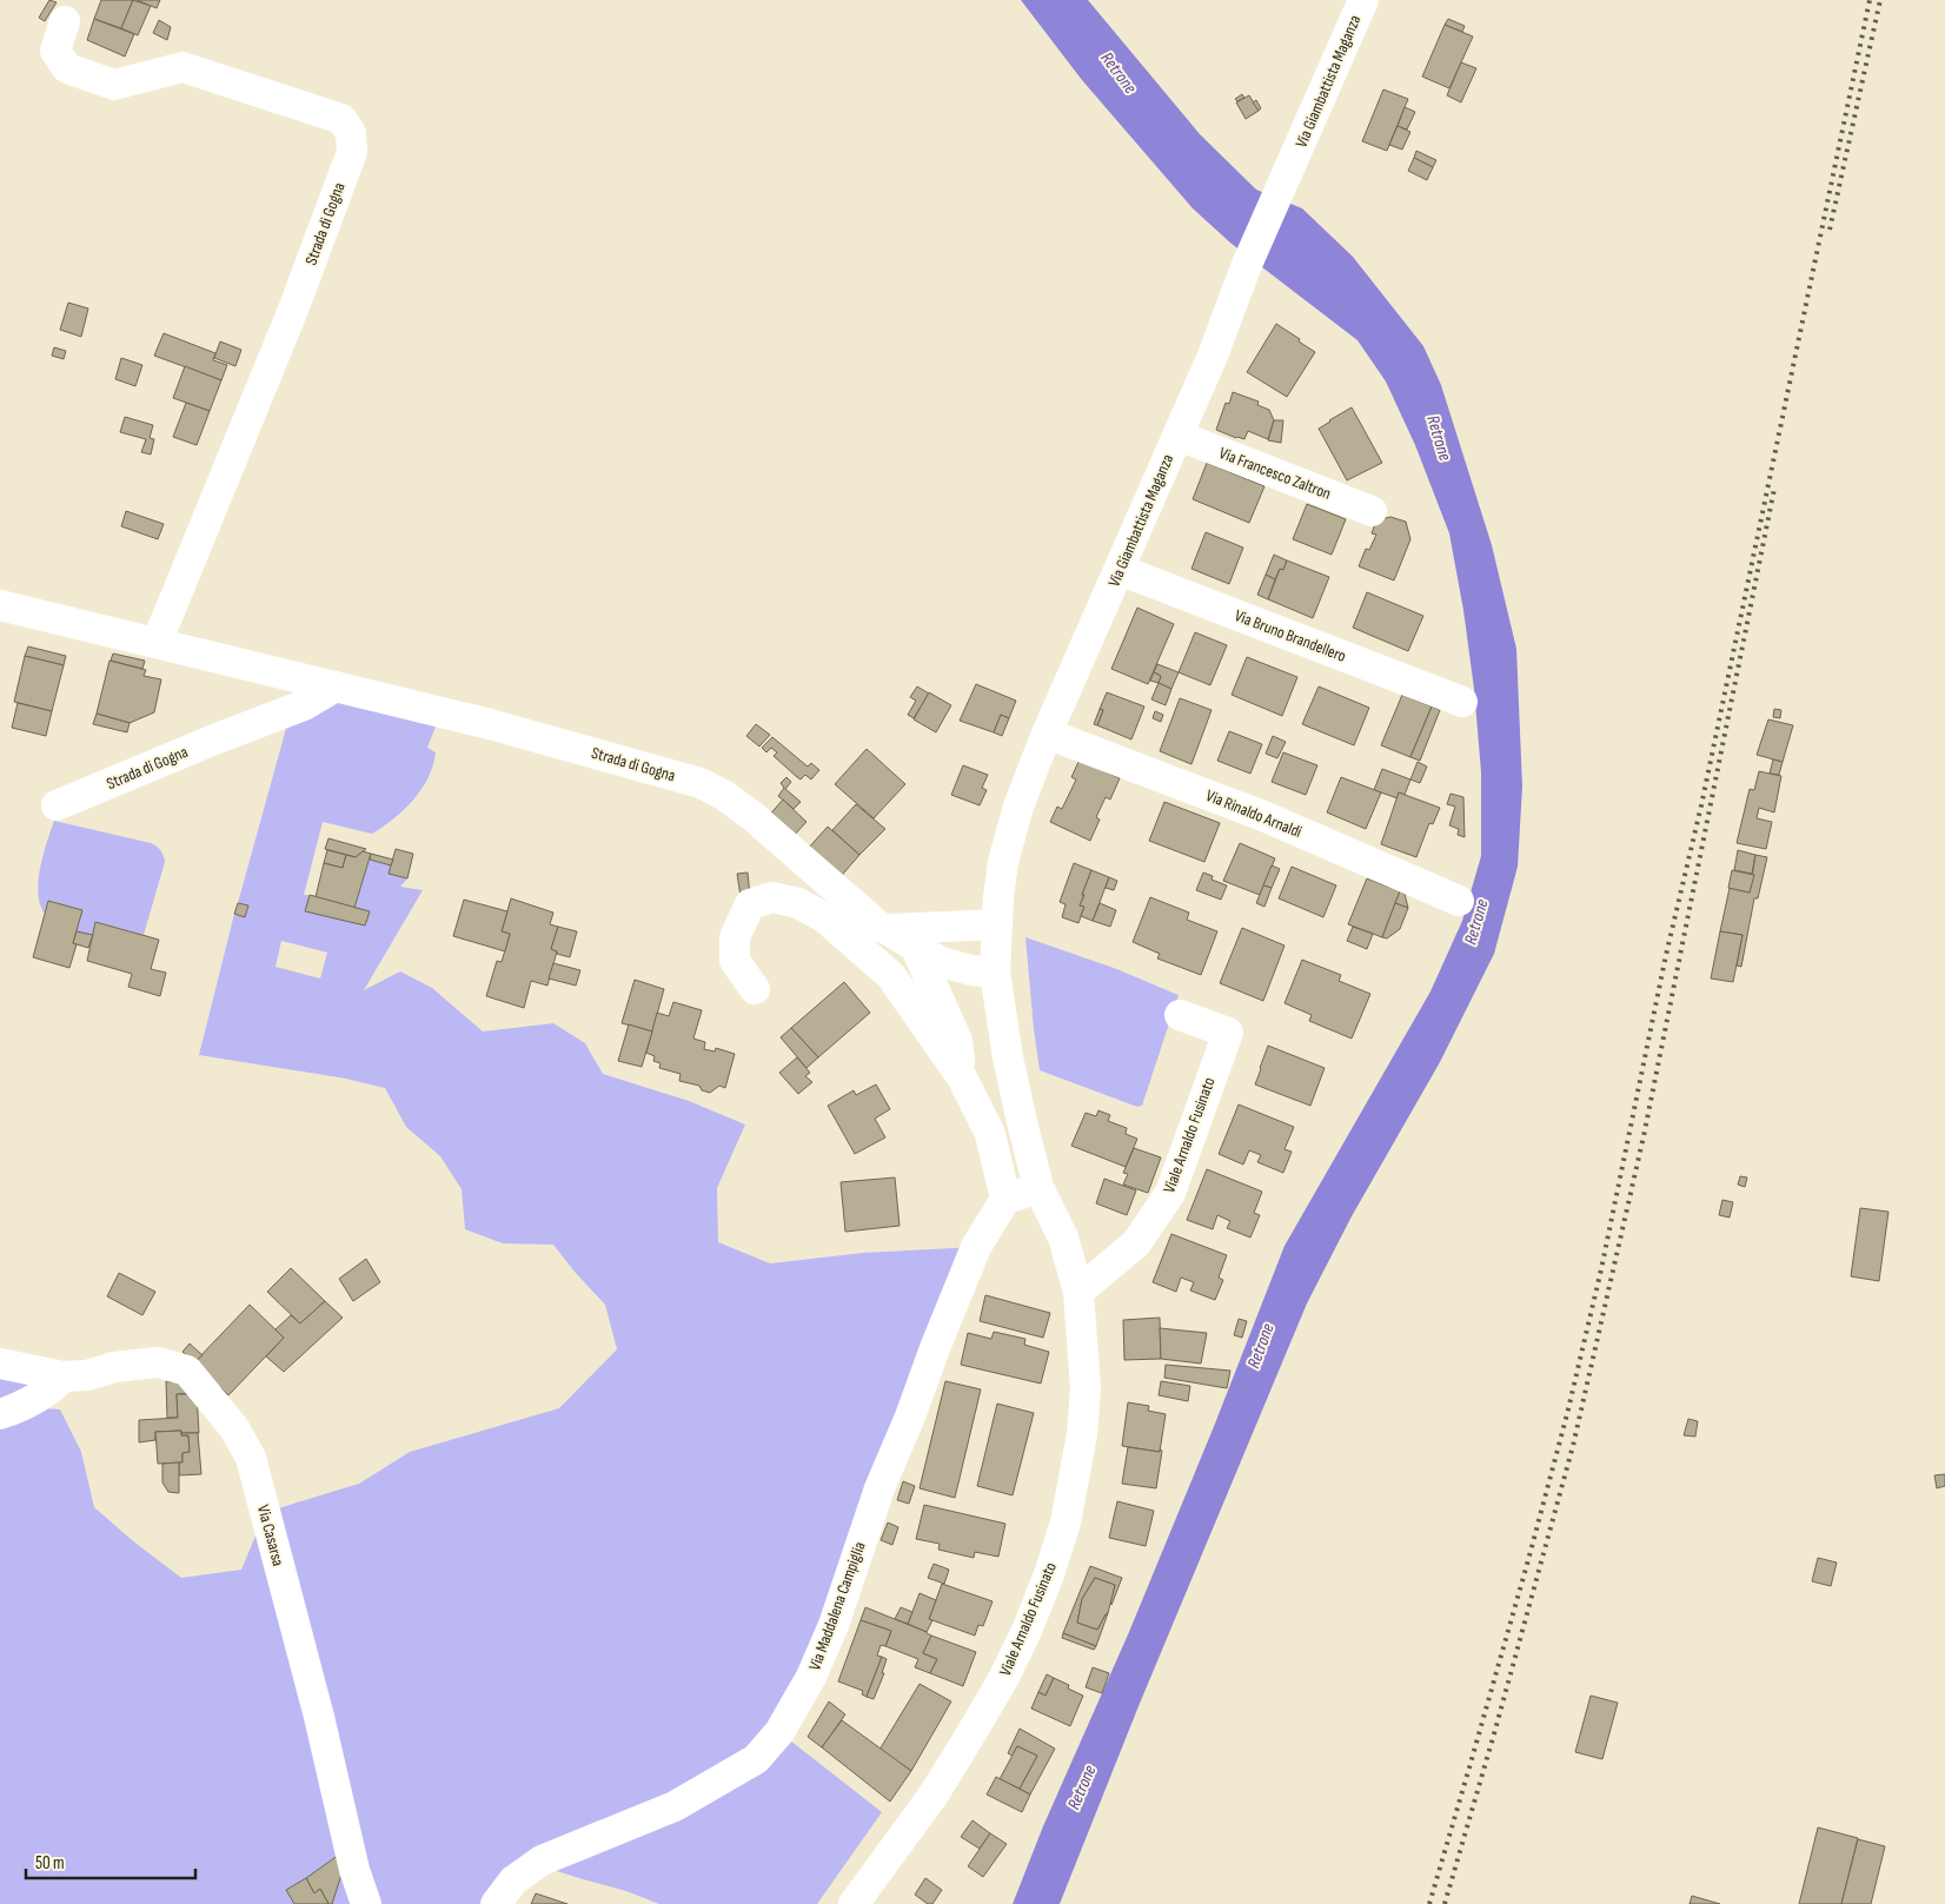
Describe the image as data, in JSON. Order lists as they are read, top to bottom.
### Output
{
  "streets": {
    "street": [
      "Via Giambattista Maganza",
      "Strada di Gogna",
      "Via Francesco Zaltron",
      "Via Bruno Brandellero",
      "Via Rinaldo Arnaldi",
      "Viale Arnaldo Fusinato",
      "Via Casarsa",
      "Via Maddalena Campiglia"
    ]
  },
  "crossings": [
    ["Via Giambattista Maganza", "Strada di Gogna"],
    ["Via Giambattista Maganza", "Via Francesco Zaltron"],
    ["Via Giambattista Maganza", "Via Bruno Brandellero"],
    ["Via Giambattista Maganza", "Via Rinaldo Arnaldi"],
    ["Via Giambattista Maganza", "Viale Arnaldo Fusinato"]
  ],
  "water": ["Retrone"],
  "scale_bar": "50 m"
}
